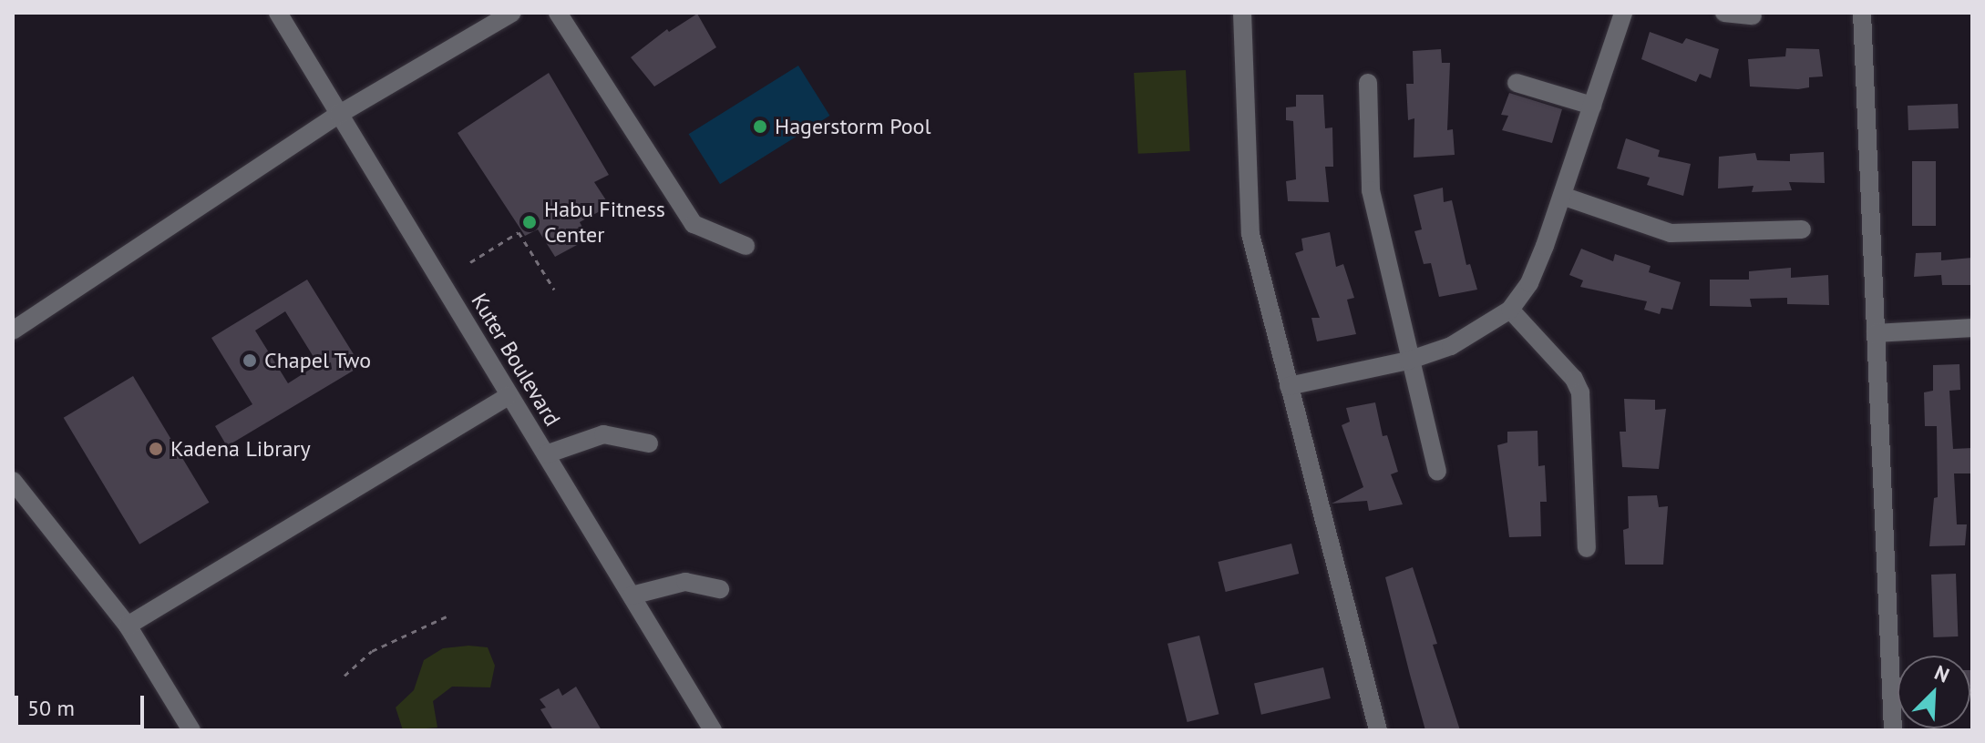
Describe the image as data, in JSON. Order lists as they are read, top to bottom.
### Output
{
  "streets": {
    "street": ["Kuter Boulevard"]
  },
  "places": [
    "Hagerstorm Pool",
    "Habu Fitness Center",
    "Chapel Two",
    "Kadena Library"
  ],
  "scale_bar": "50 m",
  "north": "top right"
}
